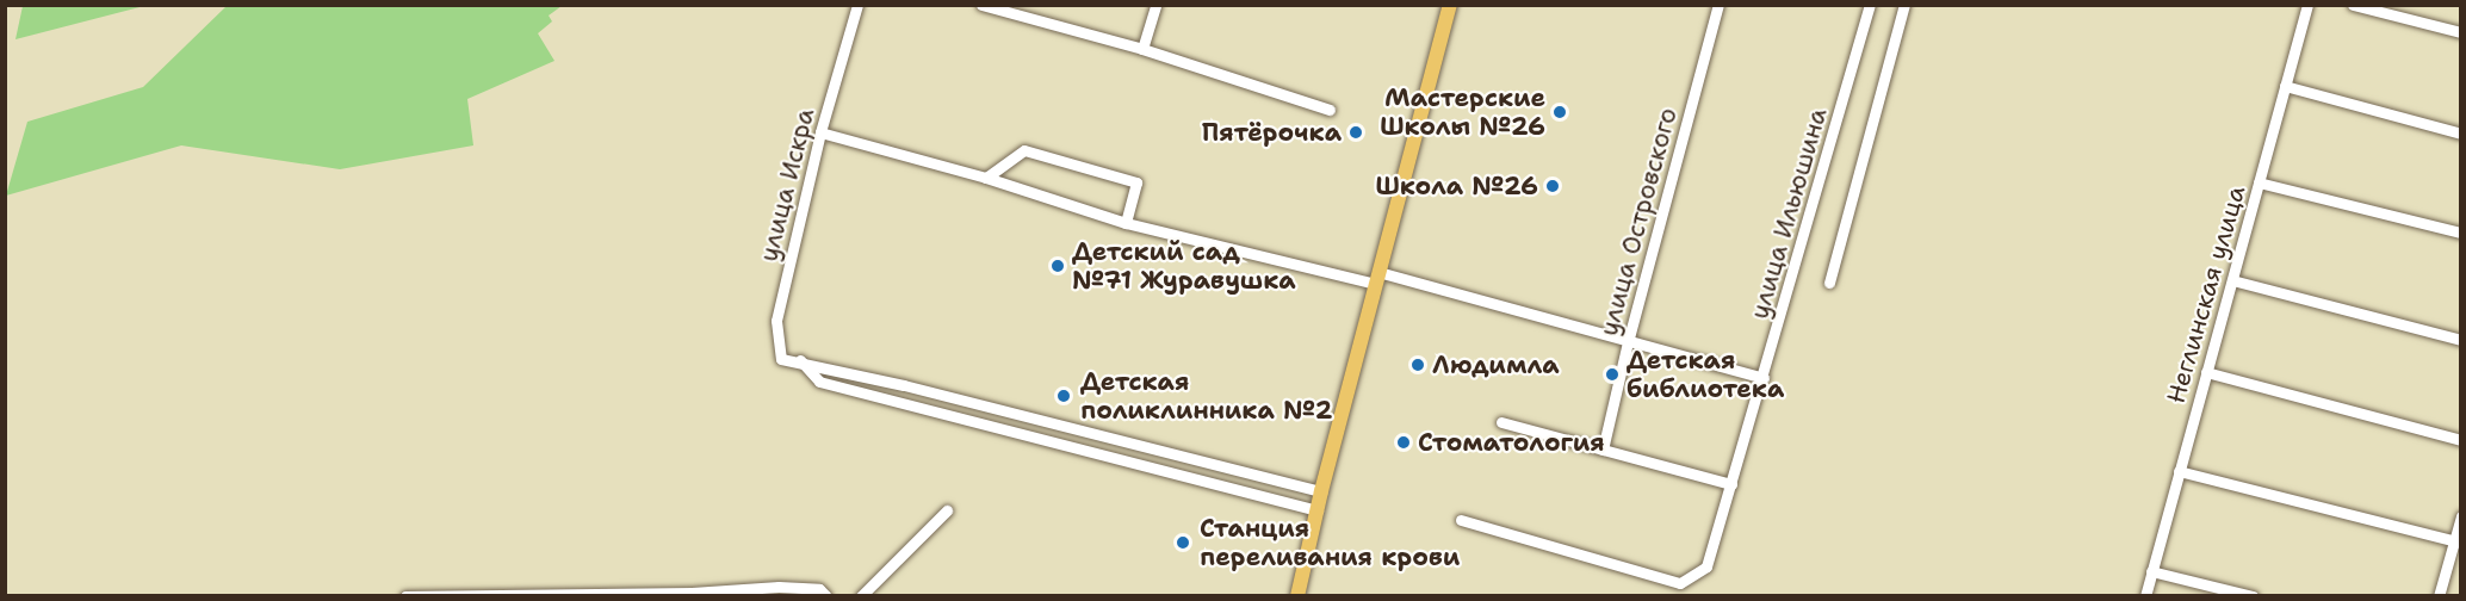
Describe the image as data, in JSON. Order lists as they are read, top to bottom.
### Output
{
  "streets": {
    "street": [
      "улица Искра",
      "улица Ильюшина",
      "улица Островского",
      "Неглинская улица"
    ]
  },
  "places": [
    "Мастерские Школы №26",
    "Пятёрочка",
    "Школа №26",
    "Детский сад №71 Журавушка",
    "Людимла",
    "Детская библиотека",
    "Детская поликлинника №2",
    "Стоматология",
    "Станция переливания крови"
  ]
}
